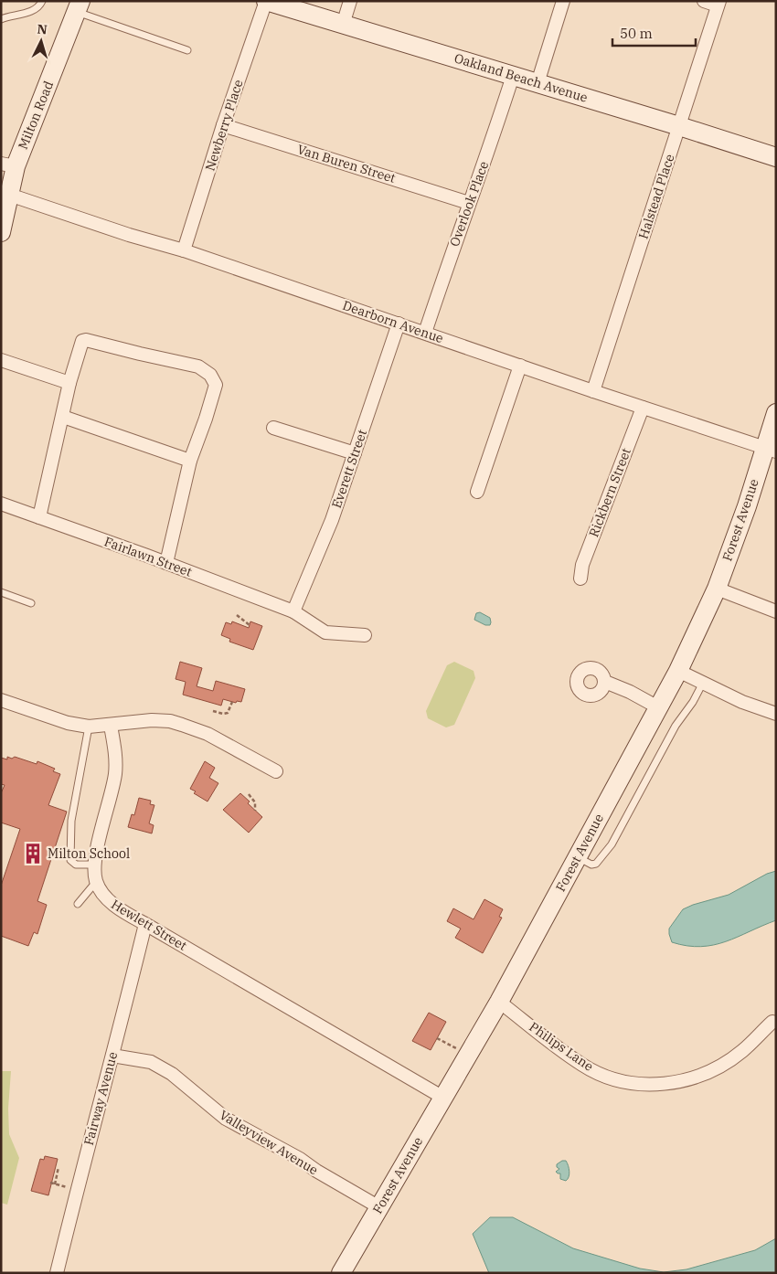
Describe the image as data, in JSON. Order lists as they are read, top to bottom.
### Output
{
  "streets": {
    "street": [
      "Oakland Beach Avenue",
      "Milton Road",
      "Newberry Place",
      "Van Buren Street",
      "Halstead Place",
      "Overlook Place",
      "Dearborn Avenue",
      "Everett Street",
      "Rickbern Street",
      "Forest Avenue",
      "Fairlawn Street",
      "Hewlett Street",
      "Philips Lane",
      "Fairway Avenue",
      "Valleyview Avenue"
    ]
  },
  "crossings": [
    ["Oakland Beach Avenue", "Newberry Place"],
    ["Oakland Beach Avenue", "Halstead Place"],
    ["Oakland Beach Avenue", "Overlook Place"],
    ["Milton Road", "Dearborn Avenue"],
    ["Newberry Place", "Van Buren Street"],
    ["Newberry Place", "Dearborn Avenue"],
    ["Van Buren Street", "Overlook Place"],
    ["Halstead Place", "Dearborn Avenue"],
    ["Overlook Place", "Dearborn Avenue"],
    ["Dearborn Avenue", "Everett Street"],
    ["Dearborn Avenue", "Rickbern Street"],
    ["Dearborn Avenue", "Forest Avenue"],
    ["Everett Street", "Fairlawn Street"],
    ["Forest Avenue", "Hewlett Street"],
    ["Forest Avenue", "Philips Lane"],
    ["Forest Avenue", "Valleyview Avenue"],
    ["Hewlett Street", "Fairway Avenue"],
    ["Fairway Avenue", "Valleyview Avenue"]
  ],
  "places": {
    "building": ["Milton School"]
  },
  "scale_bar": "50 m",
  "north": "top"
}
